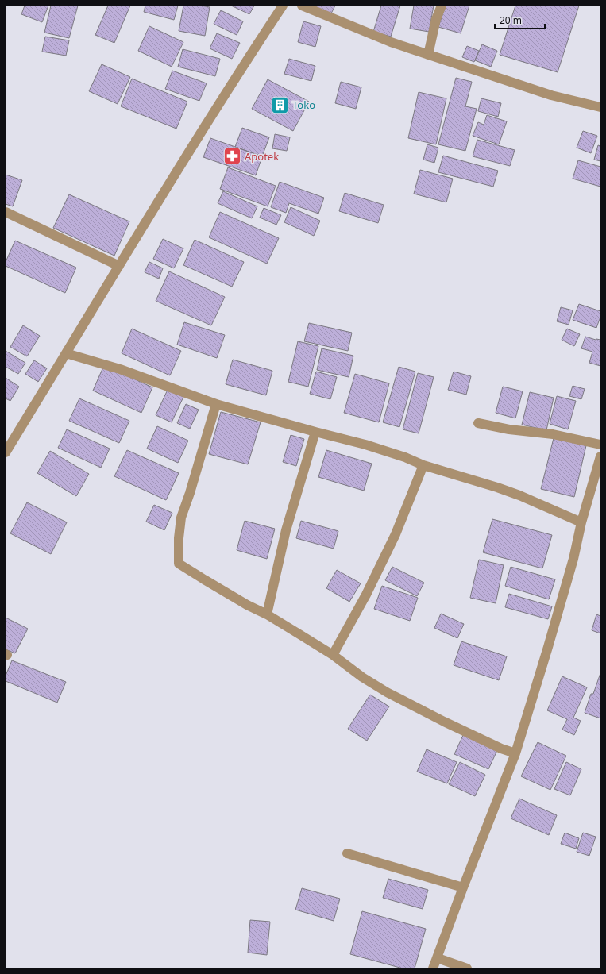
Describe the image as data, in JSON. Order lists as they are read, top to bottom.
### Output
{
  "places": {
    "building": ["Toko"],
    "pharmacy": ["Apotek"]
  },
  "scale_bar": "20 m"
}
